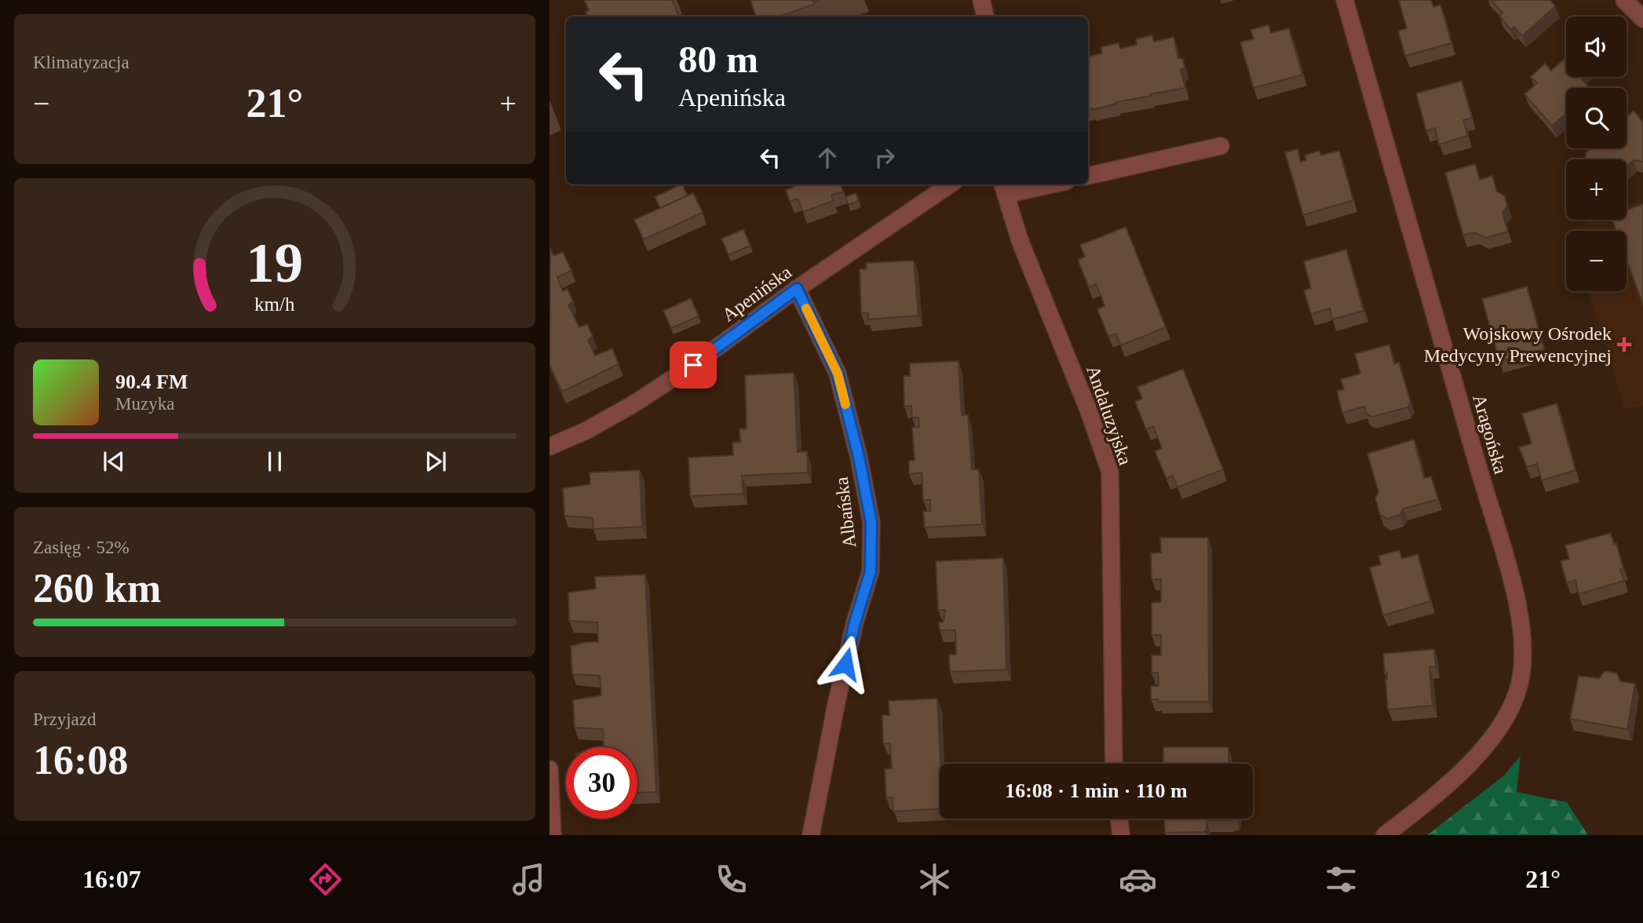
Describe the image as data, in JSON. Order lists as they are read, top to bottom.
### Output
{
  "streets": {
    "street": [
      "Apenińska",
      "Andaluzyjska",
      "Aragońska",
      "Albańska"
    ]
  },
  "crossings": [
    ["Apenińska", "Albańska"]
  ],
  "places": {
    "health": ["Wojskowy Ośrodek Medycyny Prewencyjnej"]
  },
  "page": {
    "tile": [
      "Klimatyzacja",
      ["Zasięg · 52%", "260 km"],
      ["Przyjazd", "16:08"]
    ],
    "map_buttons": ["+", "−"],
    "turn": ["80 m", "Apenińska"],
    "heat": ["−", "21°", "+"],
    "song": ["90.4 FM", "Muzyka"],
    "limit": "30",
    "trip": "16:08 · 1 min · 110 m",
    "tabs": ["16:07", "21°"],
    "gauge": ["19", "km/h"]
  }
}
